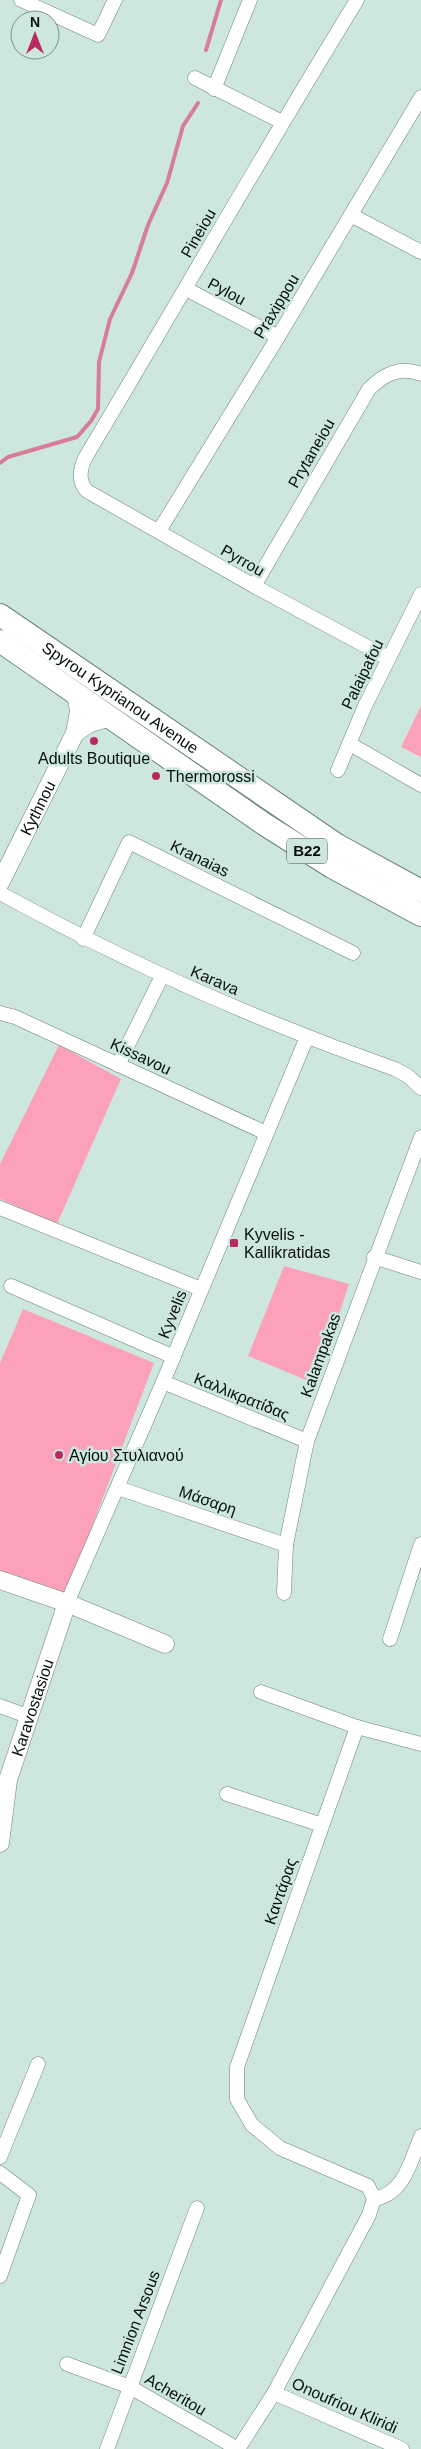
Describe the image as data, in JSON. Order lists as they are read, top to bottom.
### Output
{
  "streets": {
    "main road": ["Spyrou Kyprianou Avenue", "B22"],
    "street": [
      "Pineiou",
      "Pylou",
      "Praxippou",
      "Prytaneiou",
      "Pyrrou",
      "Palaipafou",
      "Kythnou",
      "Kranaias",
      "Karava",
      "Kissavou",
      "Kyvelis",
      "Kalampakas",
      "Καλλικρατίδας",
      "Μάσαρη",
      "Karavostasiou",
      "Καντάρας",
      "Limnion Arsous",
      "Acheritou",
      "Onoufriou Kliridi"
    ]
  },
  "crossings": [
    ["Pineiou", "Pylou"],
    ["Pineiou", "Pyrrou"],
    ["Pylou", "Praxippou"],
    ["Praxippou", "Pyrrou"],
    ["Prytaneiou", "Pyrrou"],
    ["Pyrrou", "Palaipafou"],
    ["Spyrou Kyprianou Avenue", "Kythnou"],
    ["Kranaias", "Karava"],
    ["Karava", "Kyvelis"],
    ["Kissavou", "Kyvelis"],
    ["Kyvelis", "Καλλικρατίδας"],
    ["Kyvelis", "Μάσαρη"],
    ["Kyvelis", "Karavostasiou"],
    ["Kalampakas", "Καλλικρατίδας"],
    ["Kalampakas", "Μάσαρη"],
    ["Limnion Arsous", "Acheritou"]
  ],
  "places": {
    "other": ["Adults Boutique", "Thermorossi", "Αγίου Στυλιανού"],
    "transit": ["Kyvelis - Kallikratidas"]
  },
  "north": "top"
}
